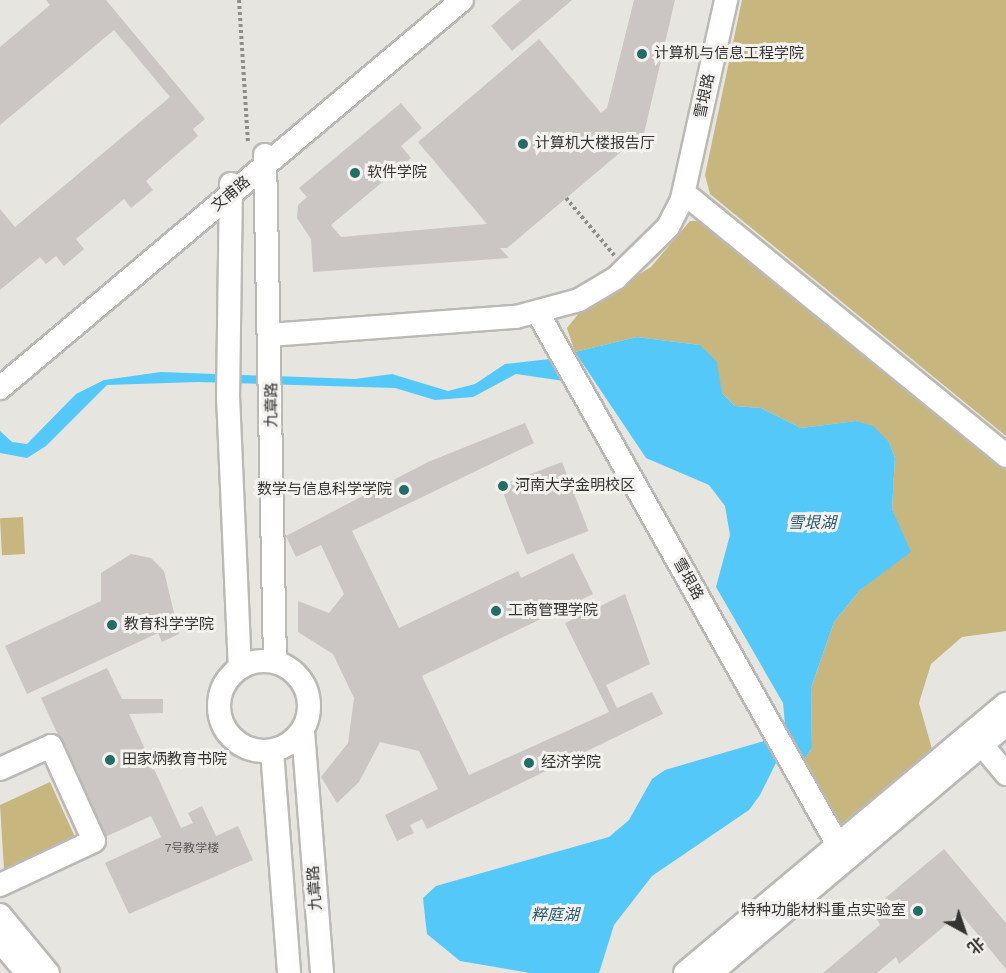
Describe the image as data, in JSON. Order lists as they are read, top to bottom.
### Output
{
  "streets": {
    "lane": ["雪垠路", "文甫路", "九章路"]
  },
  "crossings": [
    ["雪垠路", "九章路"],
    ["文甫路", "九章路"]
  ],
  "water": ["雪垠湖", "粹庭湖"],
  "places": [
    "计算机与信息工程学院",
    "计算机大楼报告厅",
    "软件学院",
    "河南大学金明校区",
    "数学与信息科学学院",
    "工商管理学院",
    "教育科学学院",
    "田家炳教育书院",
    "经济学院",
    "特种功能材料重点实验室"
  ],
  "house_numbers": ["7号教学楼"],
  "north": "bottom right"
}
